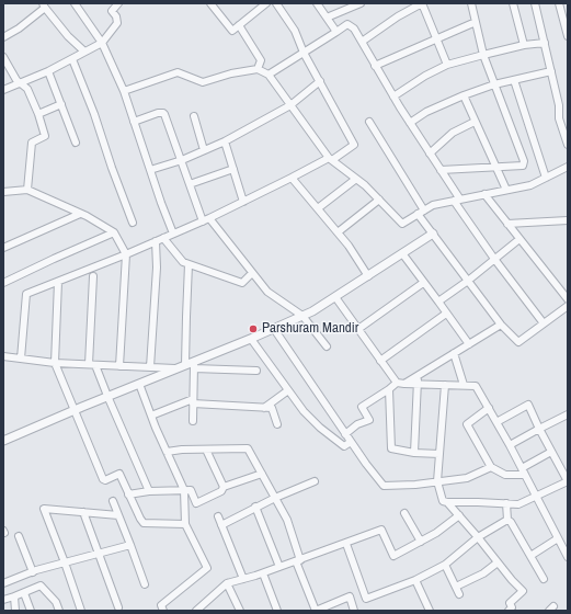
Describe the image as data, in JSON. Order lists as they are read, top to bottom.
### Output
{
  "places": ["Parshuram Mandir"]
}
